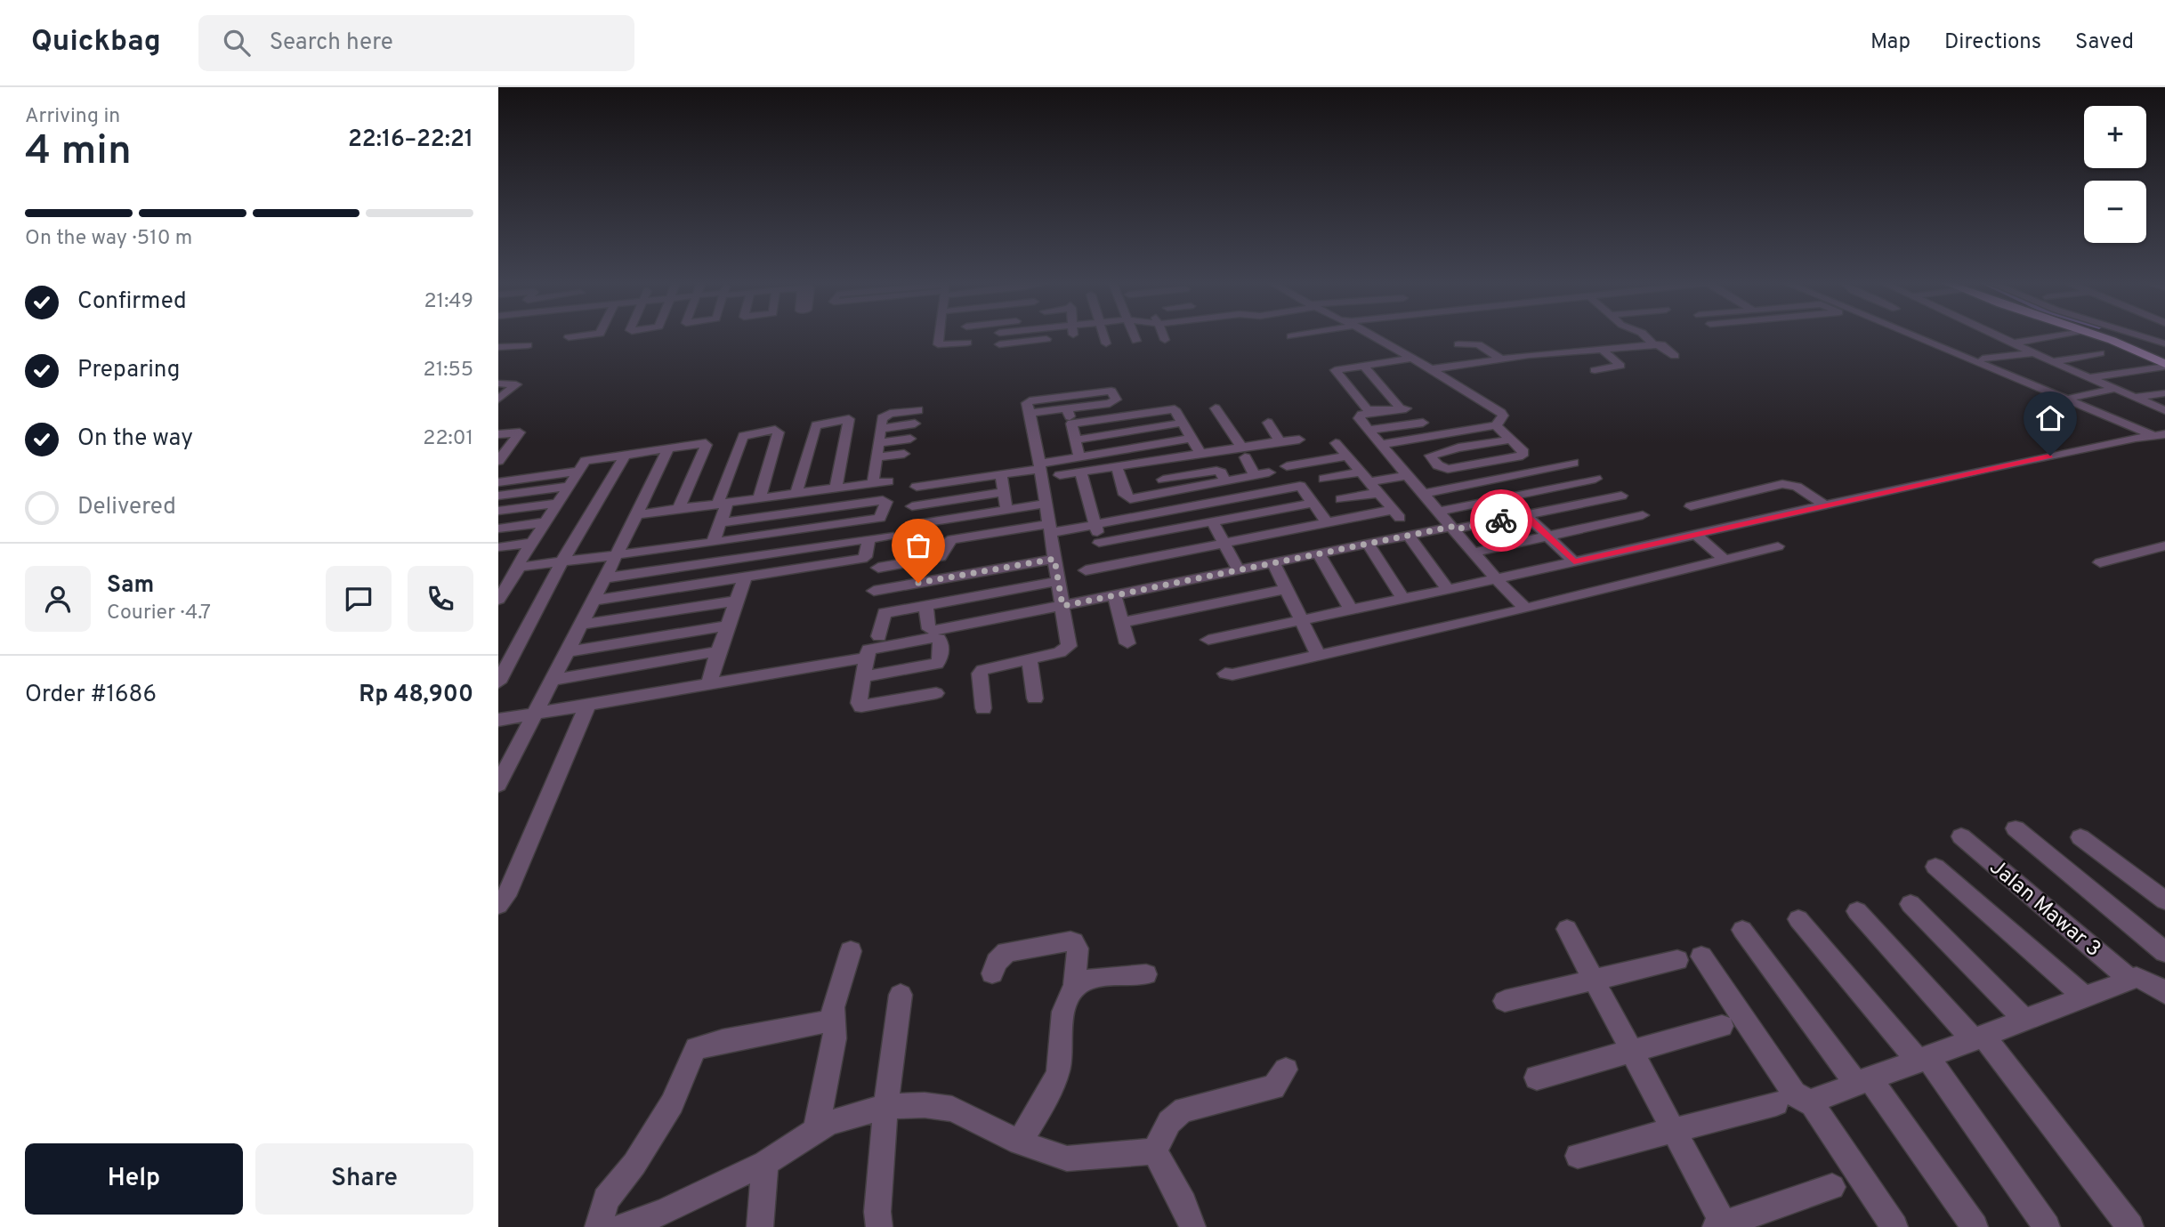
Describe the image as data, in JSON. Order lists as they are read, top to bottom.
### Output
{
  "streets": {
    "street": ["Jalan Mawar 3"]
  },
  "page": {
    "header": "Quickbag",
    "search": "Search here",
    "nav": ["Map", "Directions", "Saved"],
    "heading": ["4 min", "Arriving in", "22:16–22:21"],
    "panel": [
      "Sam",
      "Courier · 4.7",
      "Order #1686",
      "Rp 48,900"
    ],
    "map_buttons": ["+", "−"],
    "bar": "On the way · 510 m",
    "list": [
      ["Confirmed", "21:49"],
      ["Preparing", "21:55"],
      ["On the way", "22:01"],
      "Delivered"
    ],
    "buttons": ["Help", "Share"]
  }
}
